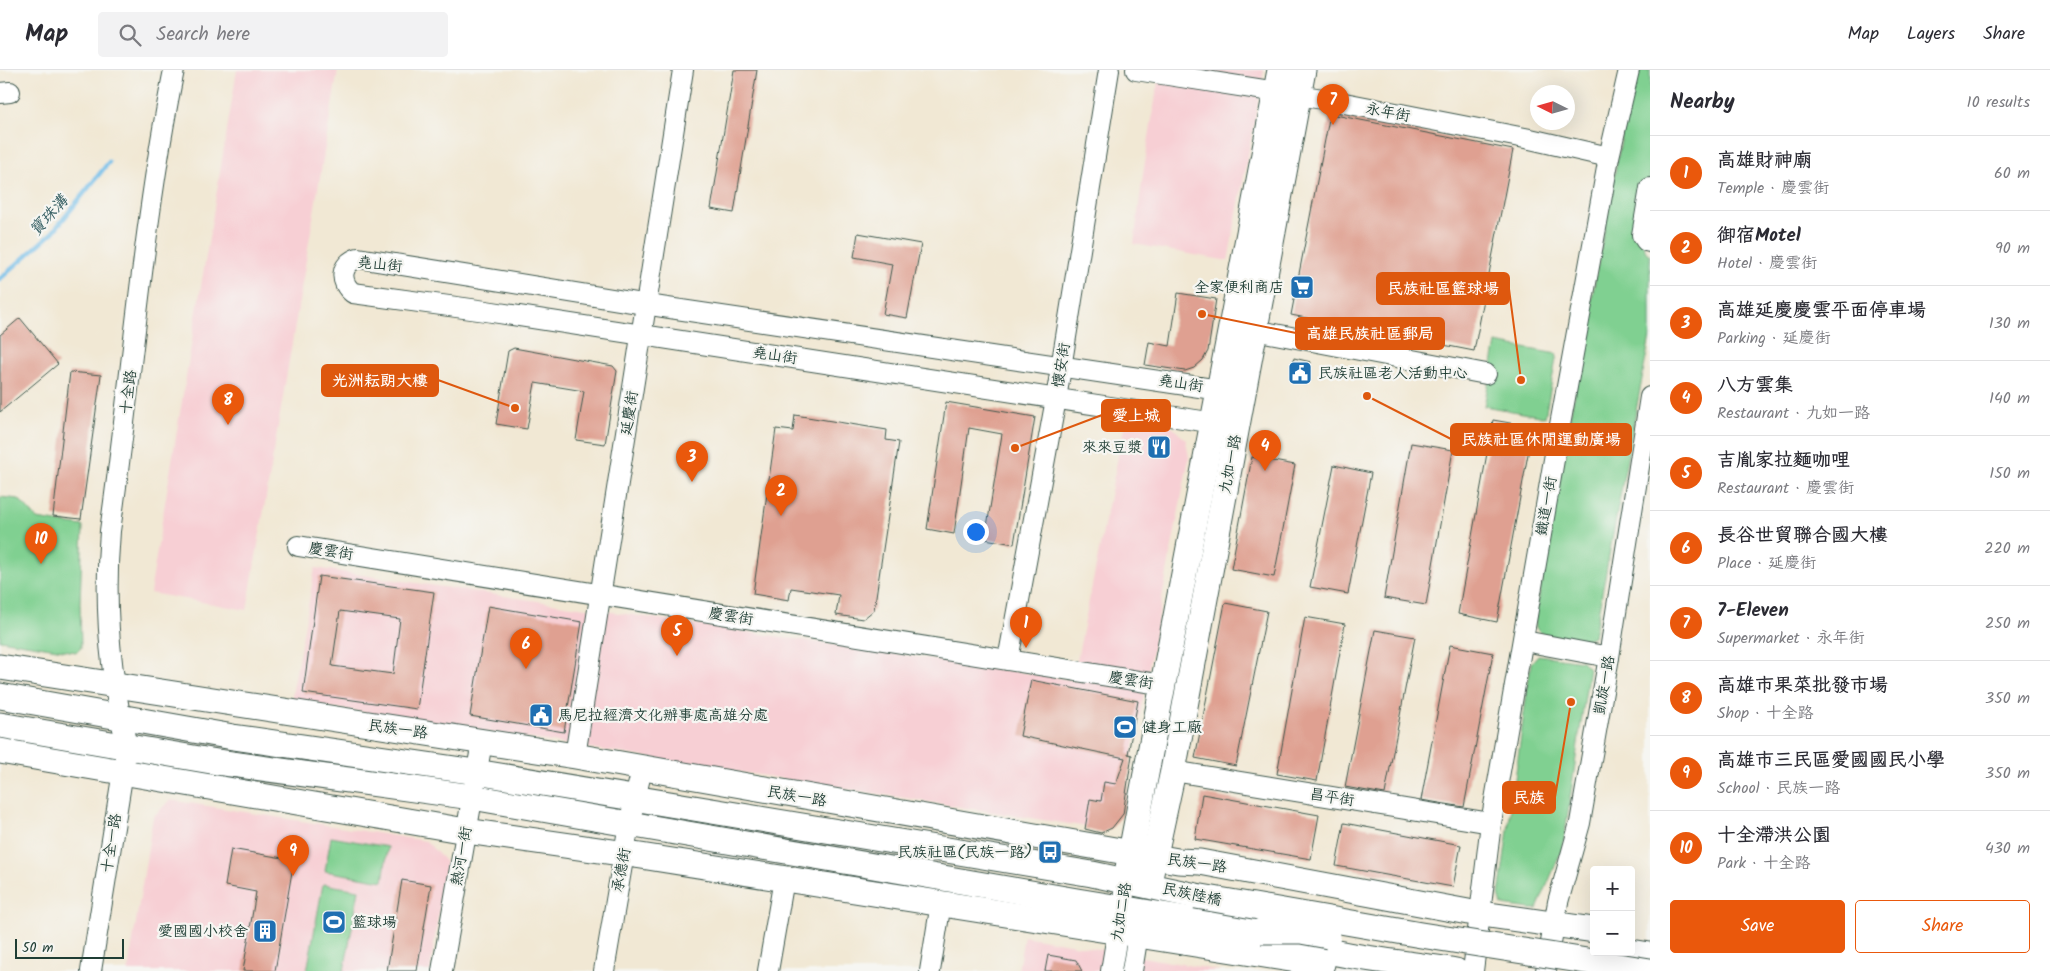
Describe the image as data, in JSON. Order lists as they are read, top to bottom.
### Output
{
  "streets": {
    "main road": [
      "九如一路",
      "民族一路",
      "民族陸橋",
      "九如二路"
    ],
    "street": [
      "永年街",
      "堯山街",
      "懷安街",
      "十全路",
      "延慶街",
      "鐵道一街",
      "慶雲街",
      "凱旋一路",
      "昌平街",
      "十全一路",
      "熱河一街",
      "承德街"
    ]
  },
  "crossings": [
    ["永年街", "九如一路"],
    ["永年街", "鐵道一街"],
    ["堯山街", "懷安街"],
    ["堯山街", "延慶街"],
    ["堯山街", "九如一路"],
    ["懷安街", "慶雲街"],
    ["十全路", "民族一路"],
    ["十全路", "十全一路"],
    ["延慶街", "慶雲街"],
    ["延慶街", "民族一路"],
    ["九如一路", "慶雲街"],
    ["九如一路", "民族一路"],
    ["九如一路", "昌平街"],
    ["九如一路", "九如二路"],
    ["鐵道一街", "民族一路"],
    ["鐵道一街", "昌平街"],
    ["凱旋一路", "民族一路"],
    ["民族一路", "十全一路"],
    ["民族一路", "熱河一街"],
    ["民族一路", "承德街"],
    ["民族一路", "民族陸橋"],
    ["民族一路", "九如二路"],
    ["民族陸橋", "九如二路"]
  ],
  "water": ["寶珠溝"],
  "places": {
    "supermarket": ["全家便利商店"],
    "other": [
      "高雄民族社區郵局",
      "民族社區籃球場",
      "民族社區休閒運動廣場",
      "光洲耘朗大樓",
      "愛上城",
      "民族"
    ],
    "public building": ["民族社區老人活動中心", "馬尼拉經濟文化辦事處高雄分處"],
    "restaurant": ["來來豆漿"],
    "sports": ["健身工廠", "籃球場"],
    "bus stop": ["民族社區(民族一路)"],
    "building": ["愛國國小校舍"]
  },
  "scale_bar": "50 m",
  "north": "left",
  "page": {
    "header": "Map",
    "search": "Search here",
    "nav": ["Map", "Layers", "Share"],
    "heading": ["Nearby", "10 results"],
    "pins": [
      "7",
      "8",
      "4",
      "3",
      "2",
      "10",
      "1",
      "5",
      "6",
      "9"
    ],
    "list": [
      {
        "mark": "1",
        "name": "高雄財神廟",
        "note": "Temple · 慶雲街",
        "value": "60 m"
      },
      {
        "mark": "2",
        "name": "御宿Motel",
        "note": "Hotel · 慶雲街",
        "value": "90 m"
      },
      {
        "mark": "3",
        "name": "高雄延慶慶雲平面停車場",
        "note": "Parking · 延慶街",
        "value": "130 m"
      },
      {
        "mark": "4",
        "name": "八方雲集",
        "note": "Restaurant · 九如一路",
        "value": "140 m"
      },
      {
        "mark": "5",
        "name": "吉胤家拉麵咖哩",
        "note": "Restaurant · 慶雲街",
        "value": "150 m"
      },
      {
        "mark": "6",
        "name": "長谷世貿聯合國大樓",
        "note": "Place · 延慶街",
        "value": "220 m"
      },
      {
        "mark": "7",
        "name": "7-Eleven",
        "note": "Supermarket · 永年街",
        "value": "250 m"
      },
      {
        "mark": "8",
        "name": "高雄市果菜批發市場",
        "note": "Shop · 十全路",
        "value": "350 m"
      },
      {
        "mark": "9",
        "name": "高雄市三民區愛國國民小學",
        "note": "School · 民族一路",
        "value": "350 m"
      },
      {
        "mark": "10",
        "name": "十全滯洪公園",
        "note": "Park · 十全路",
        "value": "430 m"
      }
    ],
    "map_buttons": ["+", "−"],
    "buttons": ["Save", "Share"],
    "scale": "50 m"
  }
}
